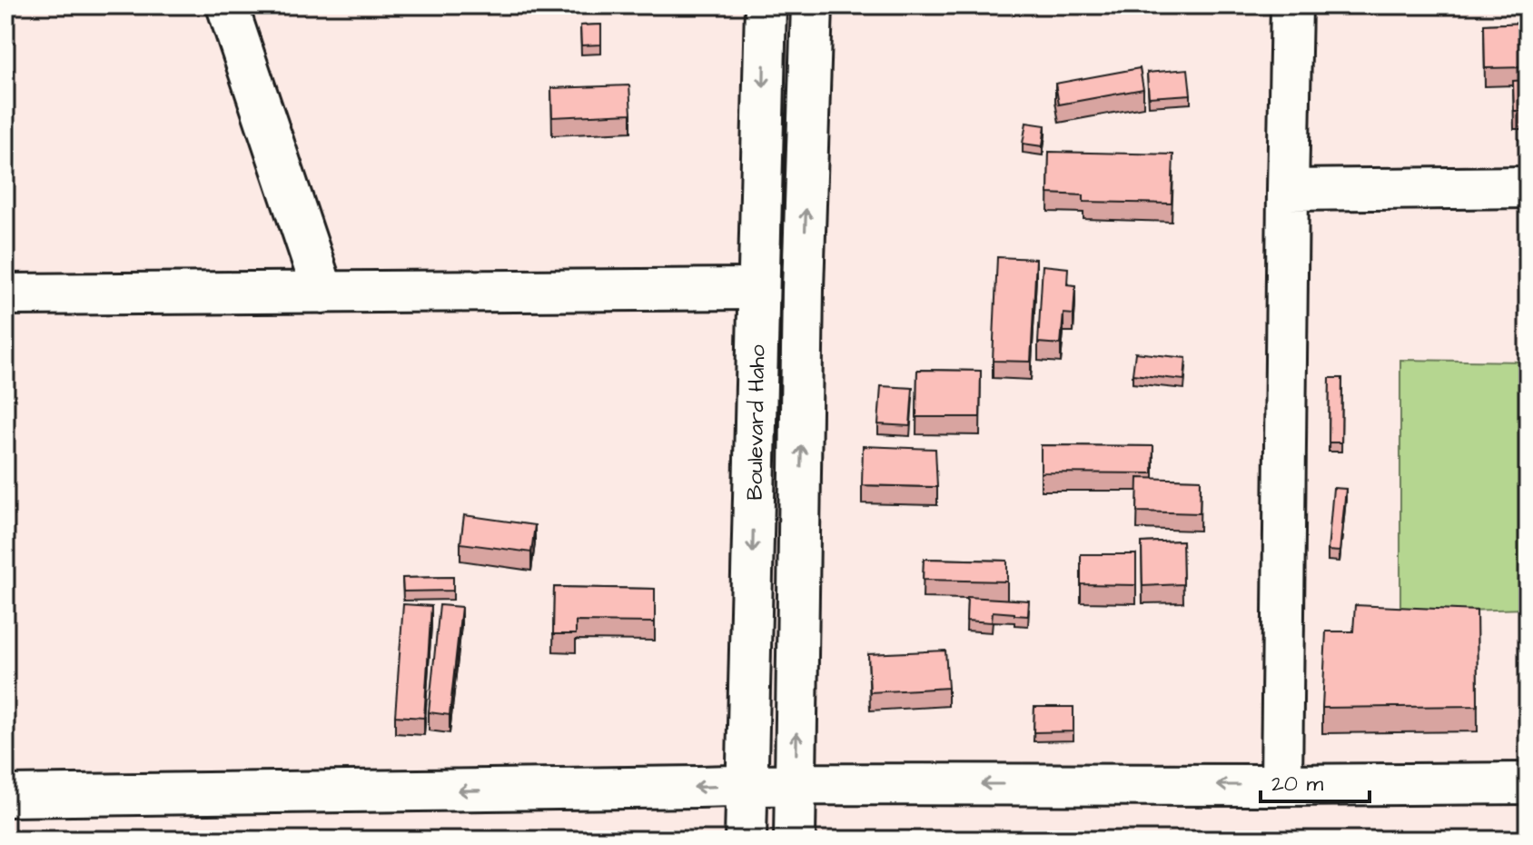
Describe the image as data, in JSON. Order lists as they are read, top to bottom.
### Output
{
  "streets": {
    "main road": ["Boulevard Haho"]
  },
  "scale_bar": "20 m"
}
